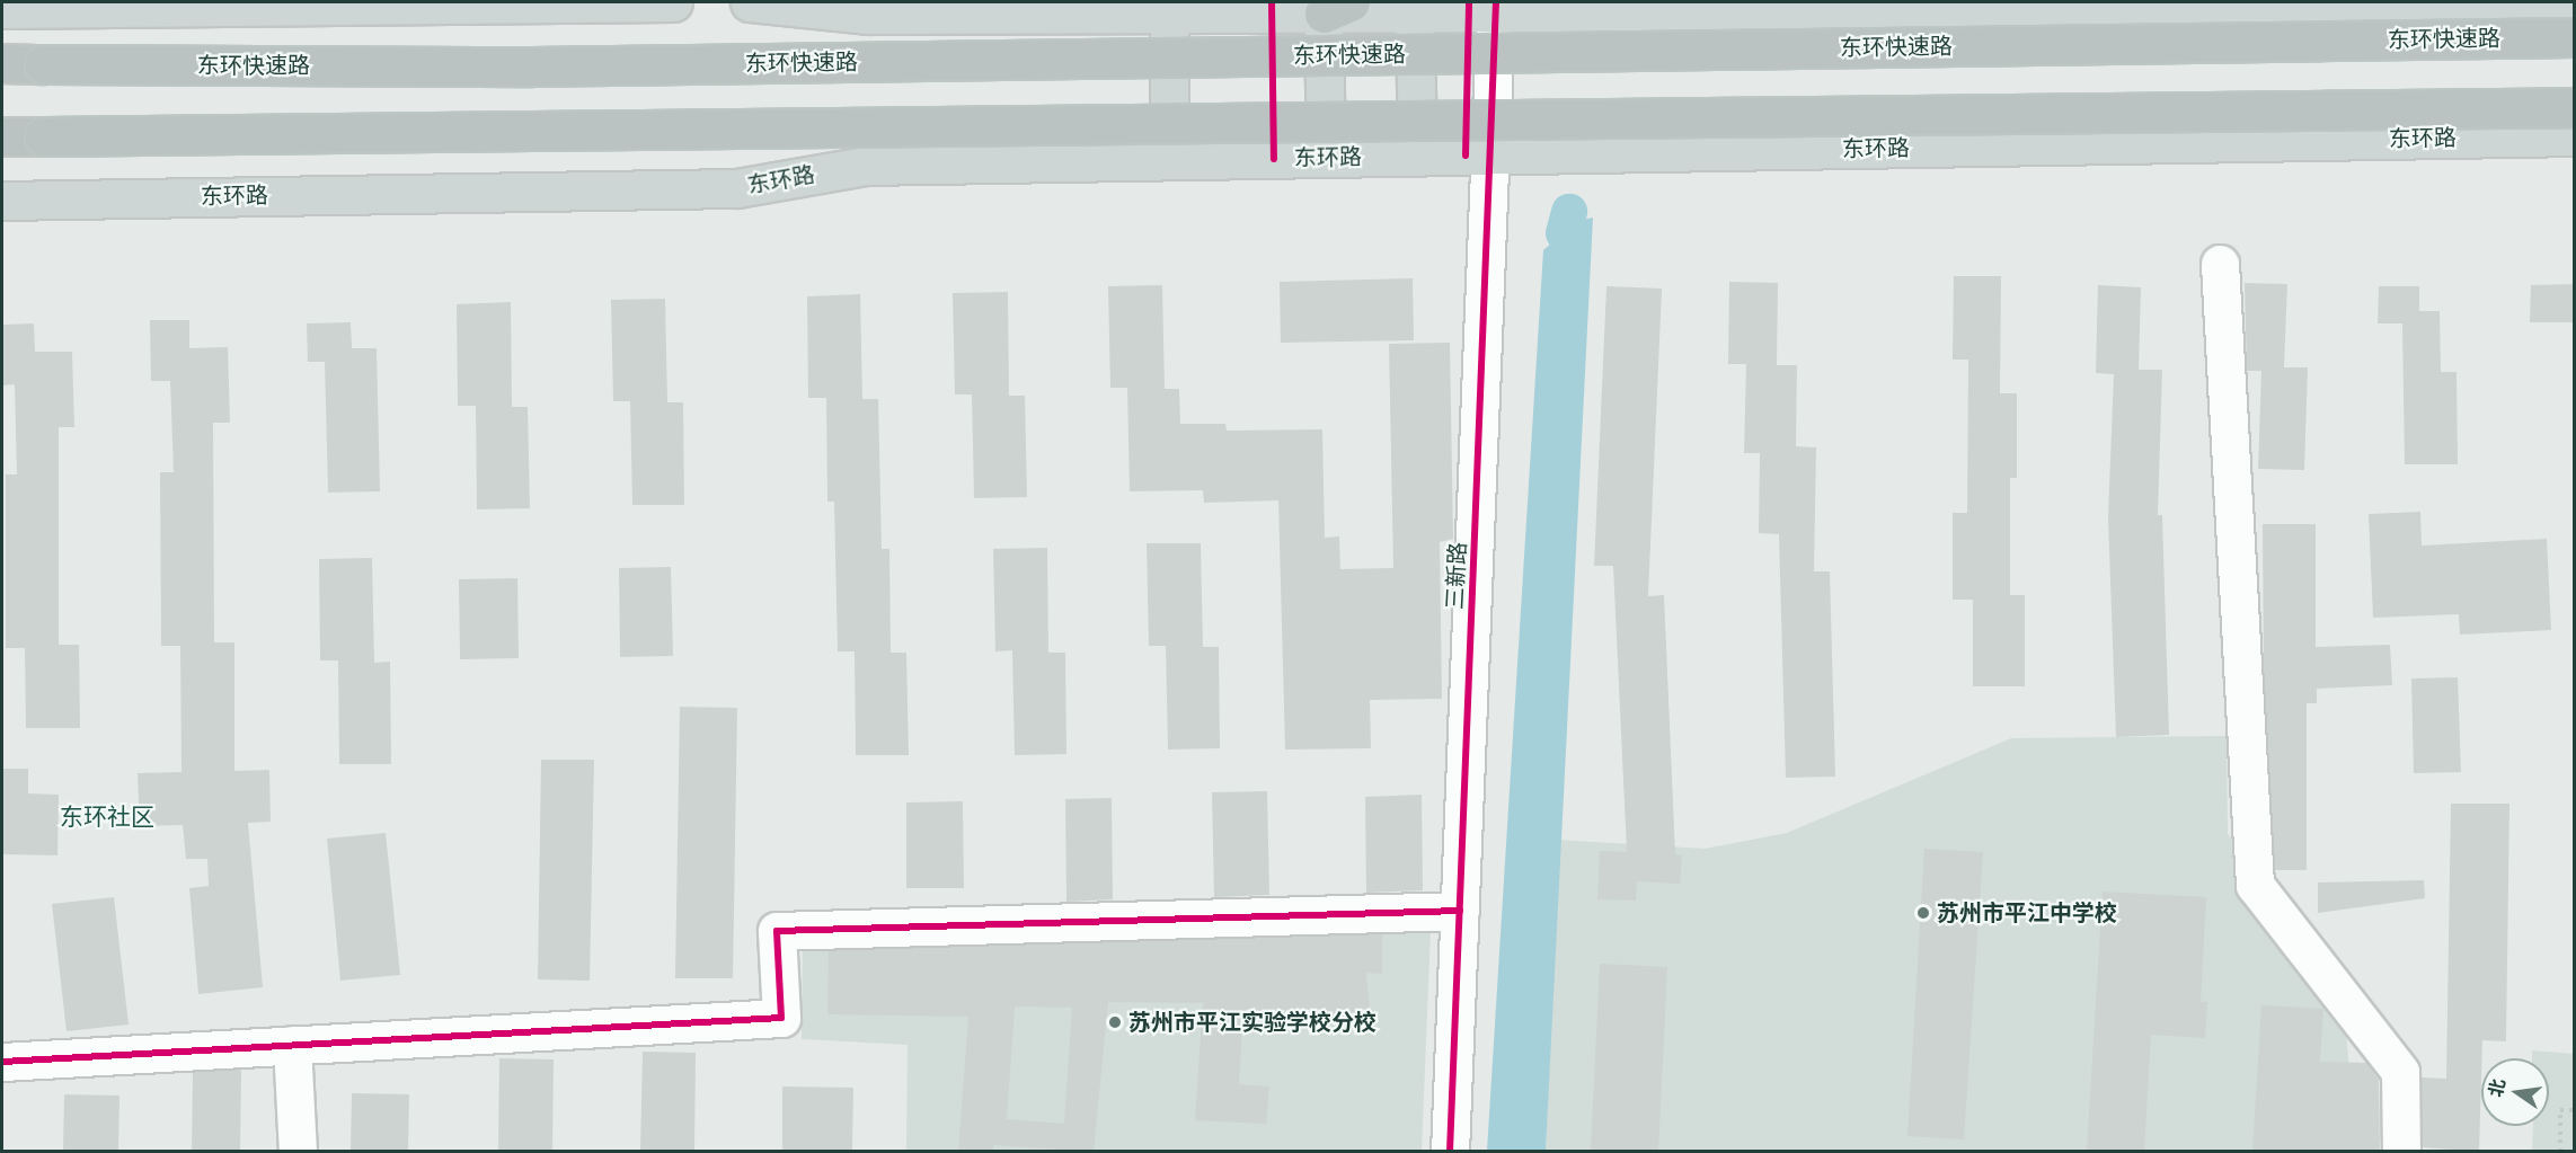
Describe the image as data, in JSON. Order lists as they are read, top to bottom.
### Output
{
  "streets": {
    "highway": ["东环快速路"],
    "main road": ["东环路"],
    "street": ["三新路"]
  },
  "crossings": [
    ["东环路", "三新路"]
  ],
  "districts": ["东环社区"],
  "places": ["苏州市平江中学校", "苏州市平江实验学校分校"],
  "north": "left"
}
